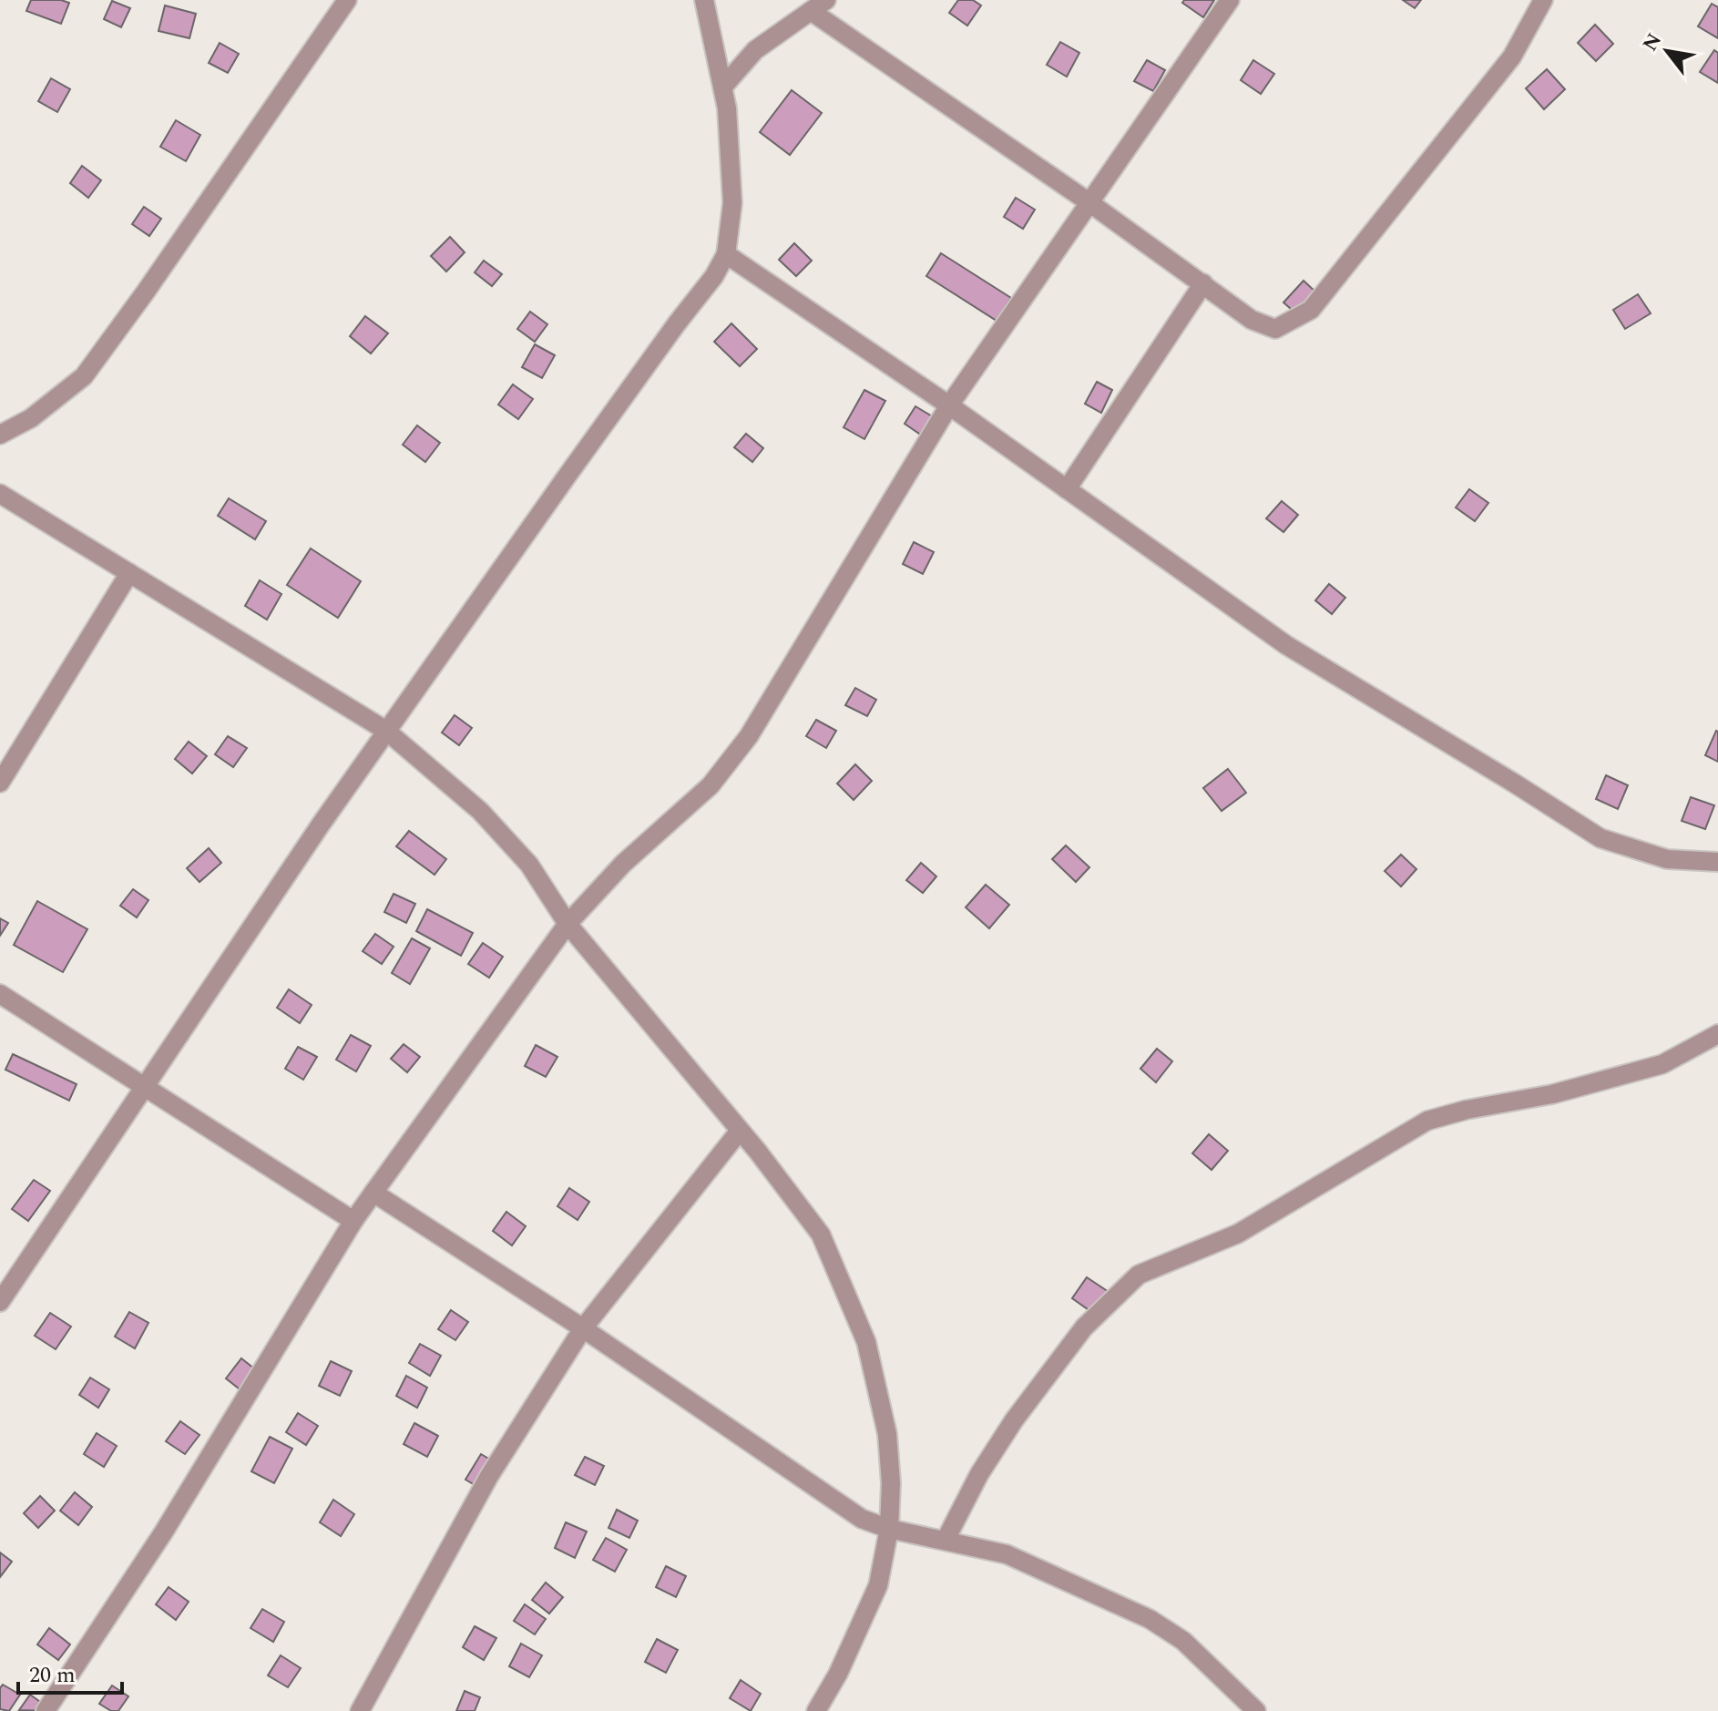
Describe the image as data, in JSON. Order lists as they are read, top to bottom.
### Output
{
  "scale_bar": "20 m",
  "north": "top left"
}
